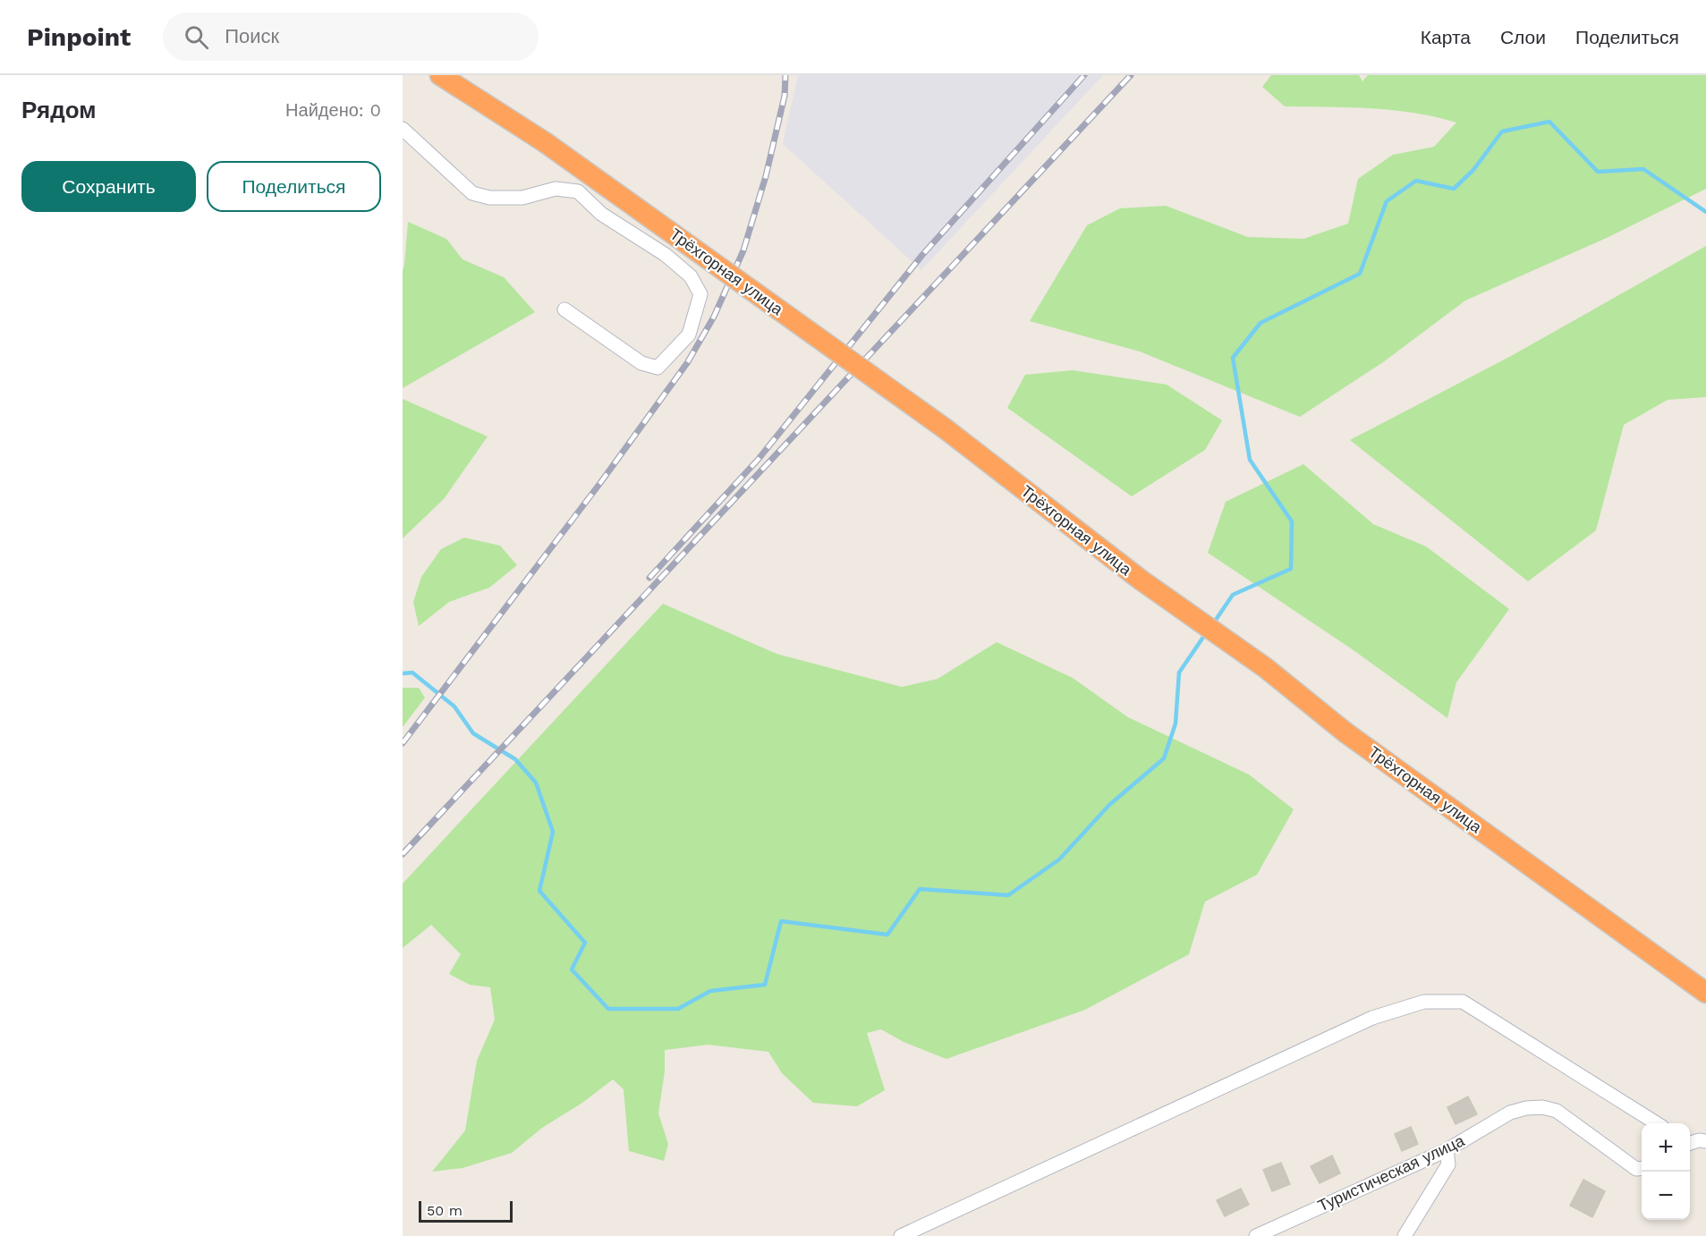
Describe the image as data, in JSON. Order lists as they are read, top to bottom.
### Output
{
  "streets": {
    "highway": ["Трёхгорная улица"],
    "street": ["Туристическая улица"]
  },
  "scale_bar": "50 m",
  "page": {
    "header": "Pinpoint",
    "search": "Поиск",
    "nav": ["Карта", "Слои", "Поделиться"],
    "heading": ["Рядом", "Найдено: 0"],
    "buttons": ["Сохранить", "Поделиться"],
    "map_buttons": ["+", "−"],
    "scale": "50 m"
  }
}
